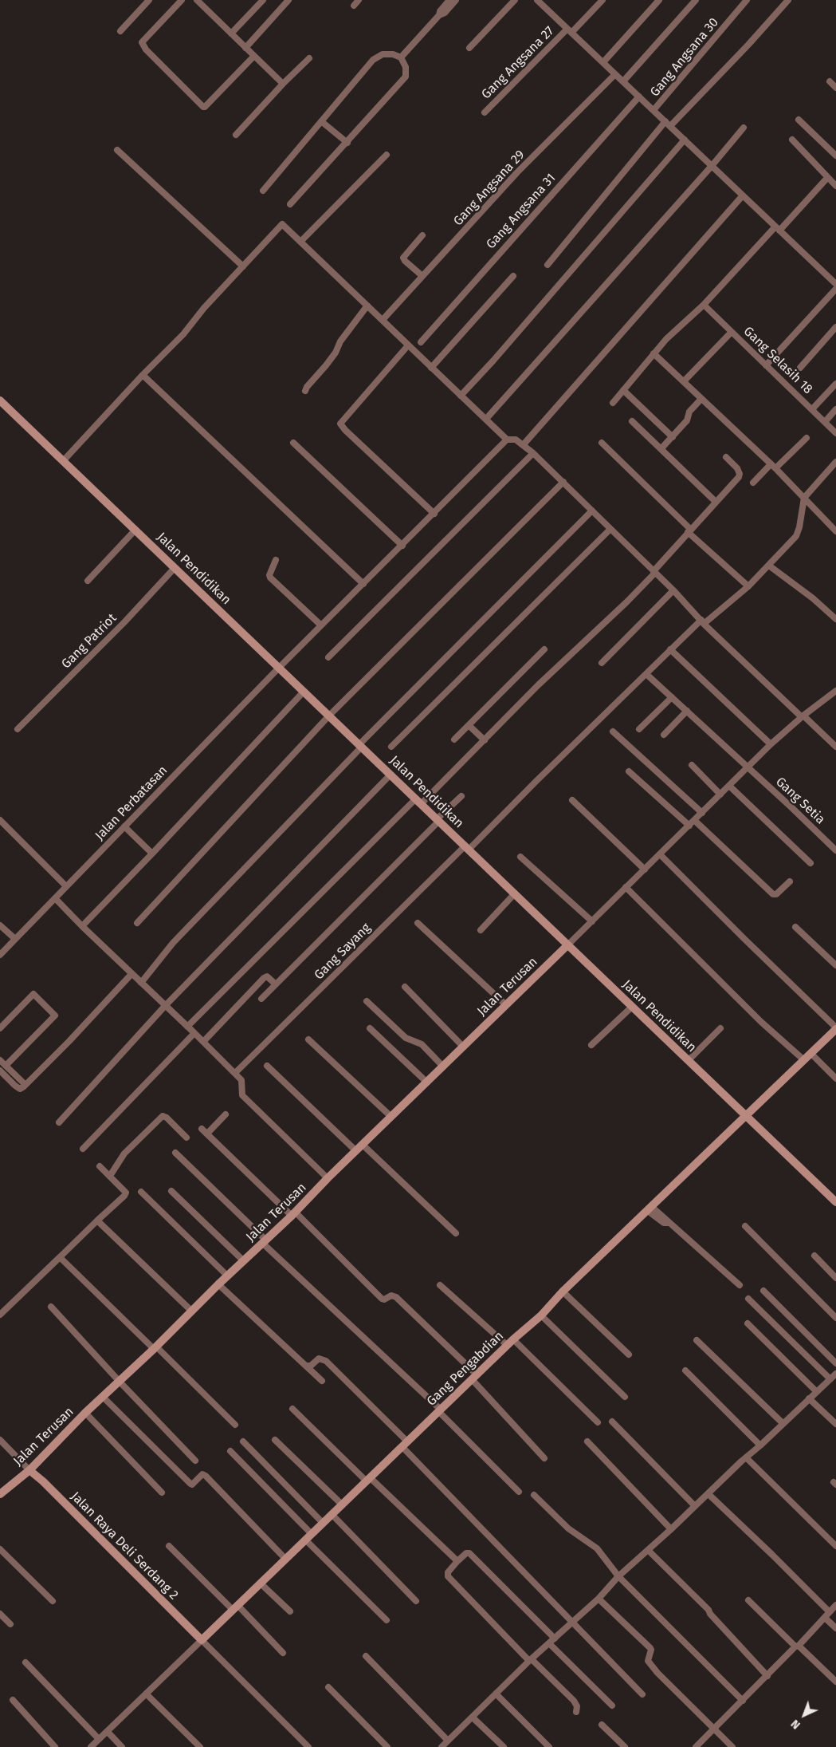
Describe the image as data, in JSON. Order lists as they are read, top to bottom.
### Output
{
  "streets": {
    "street": [
      "Gang Angsana 30",
      "Gang Angsana 27",
      "Gang Angsana 29",
      "Gang Angsana 31",
      "Gang Selasih 18",
      "Jalan Pendidikan",
      "Gang Patriot",
      "Gang Setia",
      "Jalan Perbatasan",
      "Gang Sayang",
      "Jalan Terusan",
      "Gang Pengabdian",
      "Jalan Raya Deli Serdang 2"
    ]
  },
  "crossings": [
    ["Jalan Pendidikan", "Gang Patriot"],
    ["Jalan Pendidikan", "Jalan Perbatasan"],
    ["Jalan Pendidikan", "Gang Sayang"],
    ["Jalan Pendidikan", "Jalan Terusan"],
    ["Jalan Pendidikan", "Gang Pengabdian"],
    ["Gang Setia", "Gang Sayang"],
    ["Jalan Terusan", "Jalan Raya Deli Serdang 2"],
    ["Gang Pengabdian", "Jalan Raya Deli Serdang 2"]
  ],
  "north": "bottom left"
}
